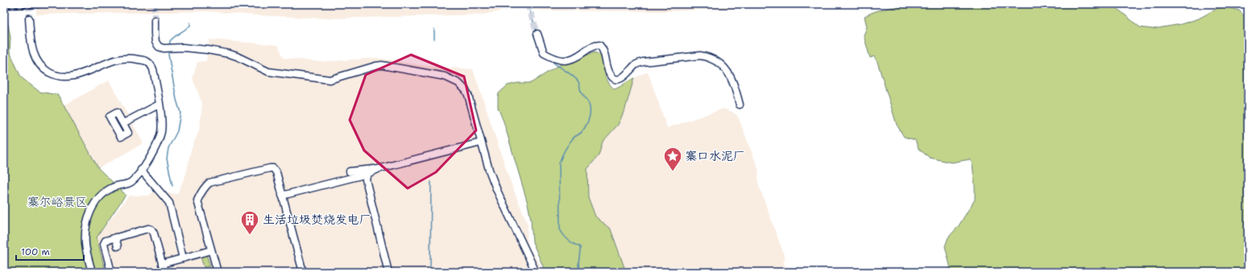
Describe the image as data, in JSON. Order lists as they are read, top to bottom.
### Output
{
  "parks": ["寨尔峪景区"],
  "places": {
    "place": ["寨口水泥厂"],
    "building": ["生活垃圾焚烧发电厂"]
  },
  "scale_bar": "100 m"
}
